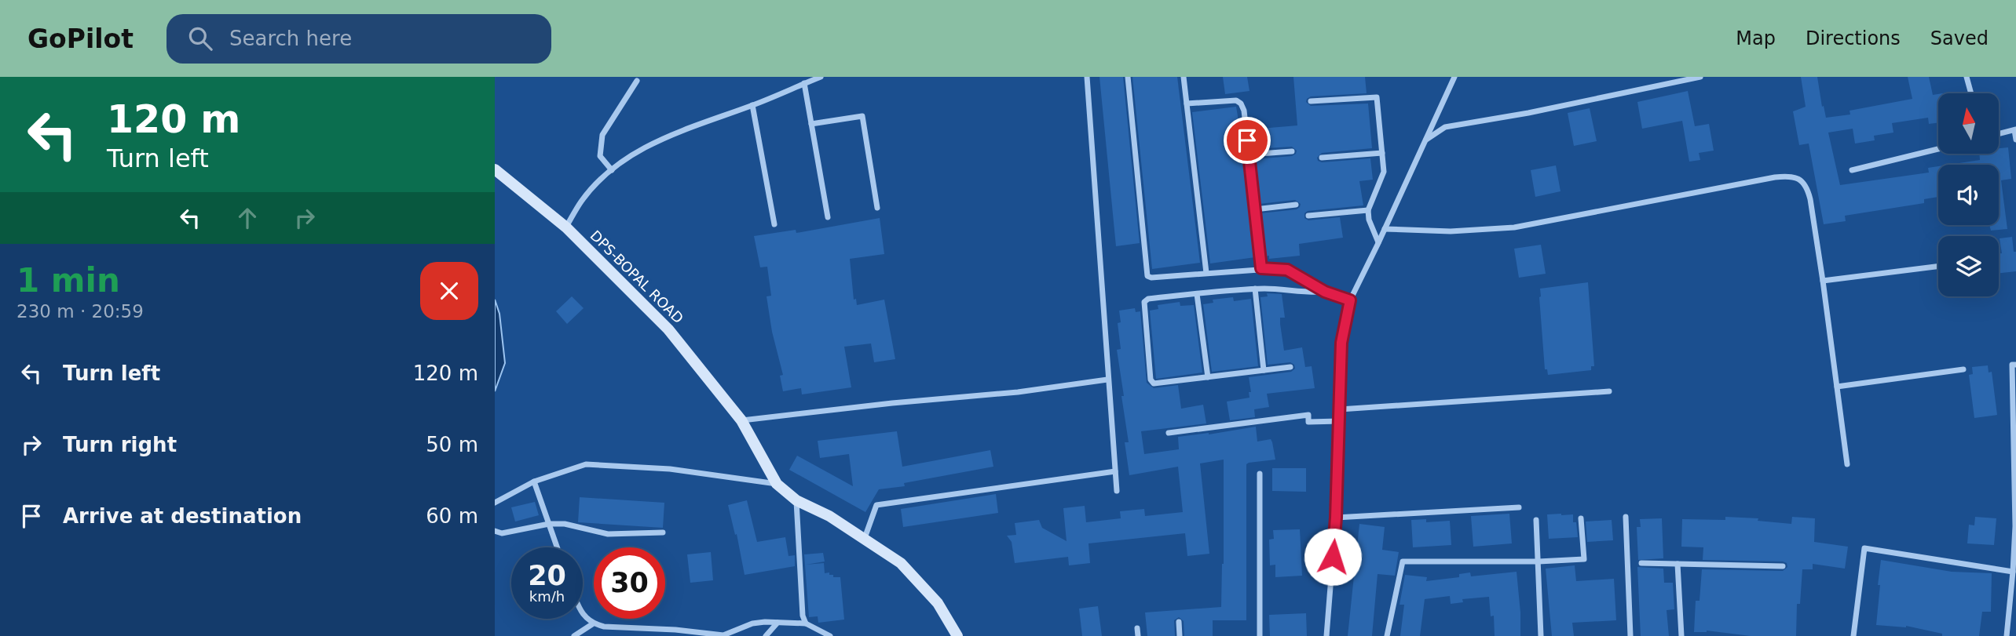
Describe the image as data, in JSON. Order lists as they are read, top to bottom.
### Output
{
  "streets": {
    "street": ["DPS-BOPAL ROAD"]
  },
  "north": "top",
  "page": {
    "header": "GoPilot",
    "search": "Search here",
    "nav": ["Map", "Directions", "Saved"],
    "turn": ["120 m", "Turn left"],
    "heading": ["1 min", "230 m · 20:59"],
    "list": [
      {
        "name": "Turn left",
        "value": "120 m"
      },
      {
        "name": "Turn right",
        "value": "50 m"
      },
      {
        "name": "Arrive at destination",
        "value": "60 m"
      }
    ],
    "speed": "20 km/h",
    "limit": "30"
  }
}
